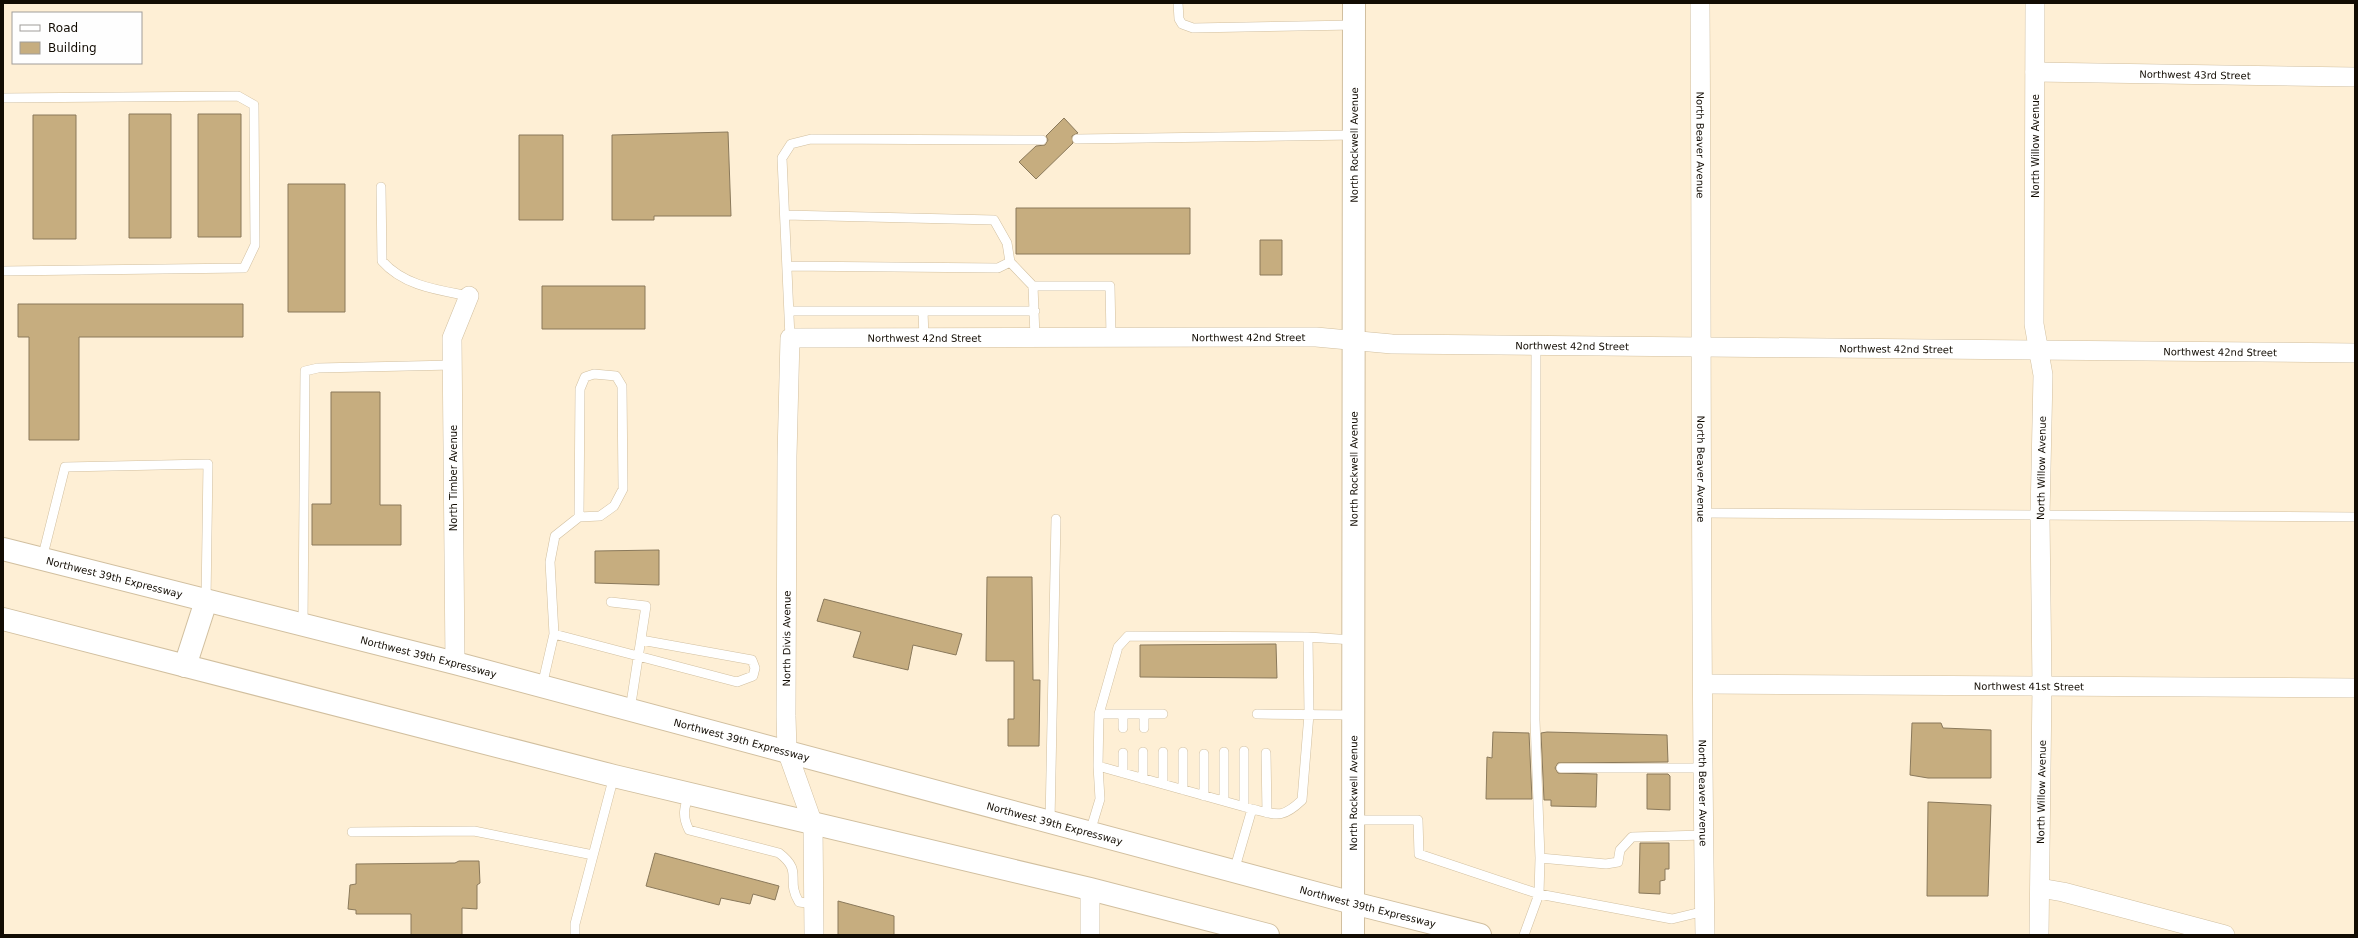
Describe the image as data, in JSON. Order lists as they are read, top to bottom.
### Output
{
  "streets": {
    "main road": ["North Rockwell Avenue", "Northwest 39th Expressway"],
    "street": [
      "Northwest 43rd Street",
      "North Beaver Avenue",
      "North Willow Avenue",
      "Northwest 42nd Street",
      "North Timber Avenue",
      "North Divis Avenue",
      "Northwest 41st Street"
    ]
  },
  "crossings": [
    ["Northwest 43rd Street", "North Willow Avenue"],
    ["North Rockwell Avenue", "Northwest 42nd Street"],
    ["North Rockwell Avenue", "Northwest 39th Expressway"],
    ["North Beaver Avenue", "Northwest 42nd Street"],
    ["North Beaver Avenue", "Northwest 41st Street"],
    ["North Willow Avenue", "Northwest 42nd Street"],
    ["North Willow Avenue", "Northwest 41st Street"],
    ["Northwest 42nd Street", "North Divis Avenue"],
    ["North Timber Avenue", "Northwest 39th Expressway"],
    ["Northwest 39th Expressway", "North Divis Avenue"]
  ],
  "legend": ["Road", "Building"]
}
